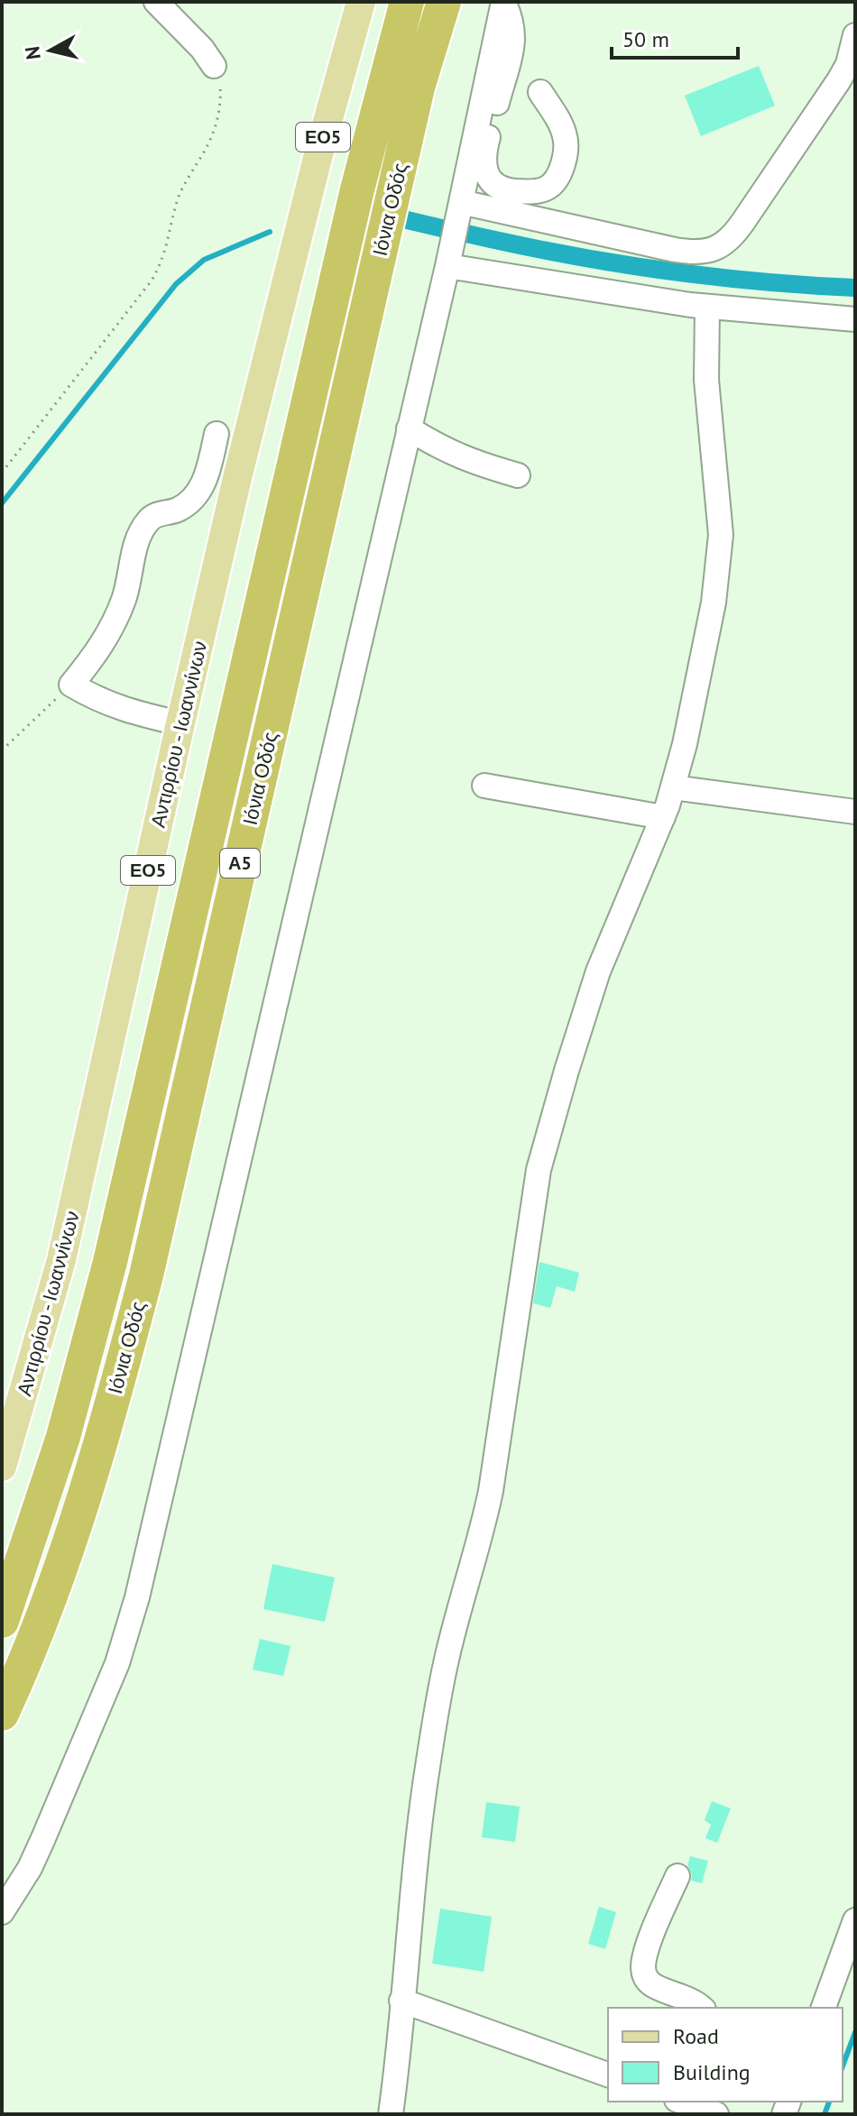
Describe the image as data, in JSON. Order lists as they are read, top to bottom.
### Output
{
  "streets": {
    "highway": ["Ιόνια Οδός", "Α5"],
    "main road": ["ΕΟ5", "Αντιρρίου - Ιωαννίνων"]
  },
  "legend": ["Road", "Building"],
  "scale_bar": "50 m",
  "north": "left"
}
